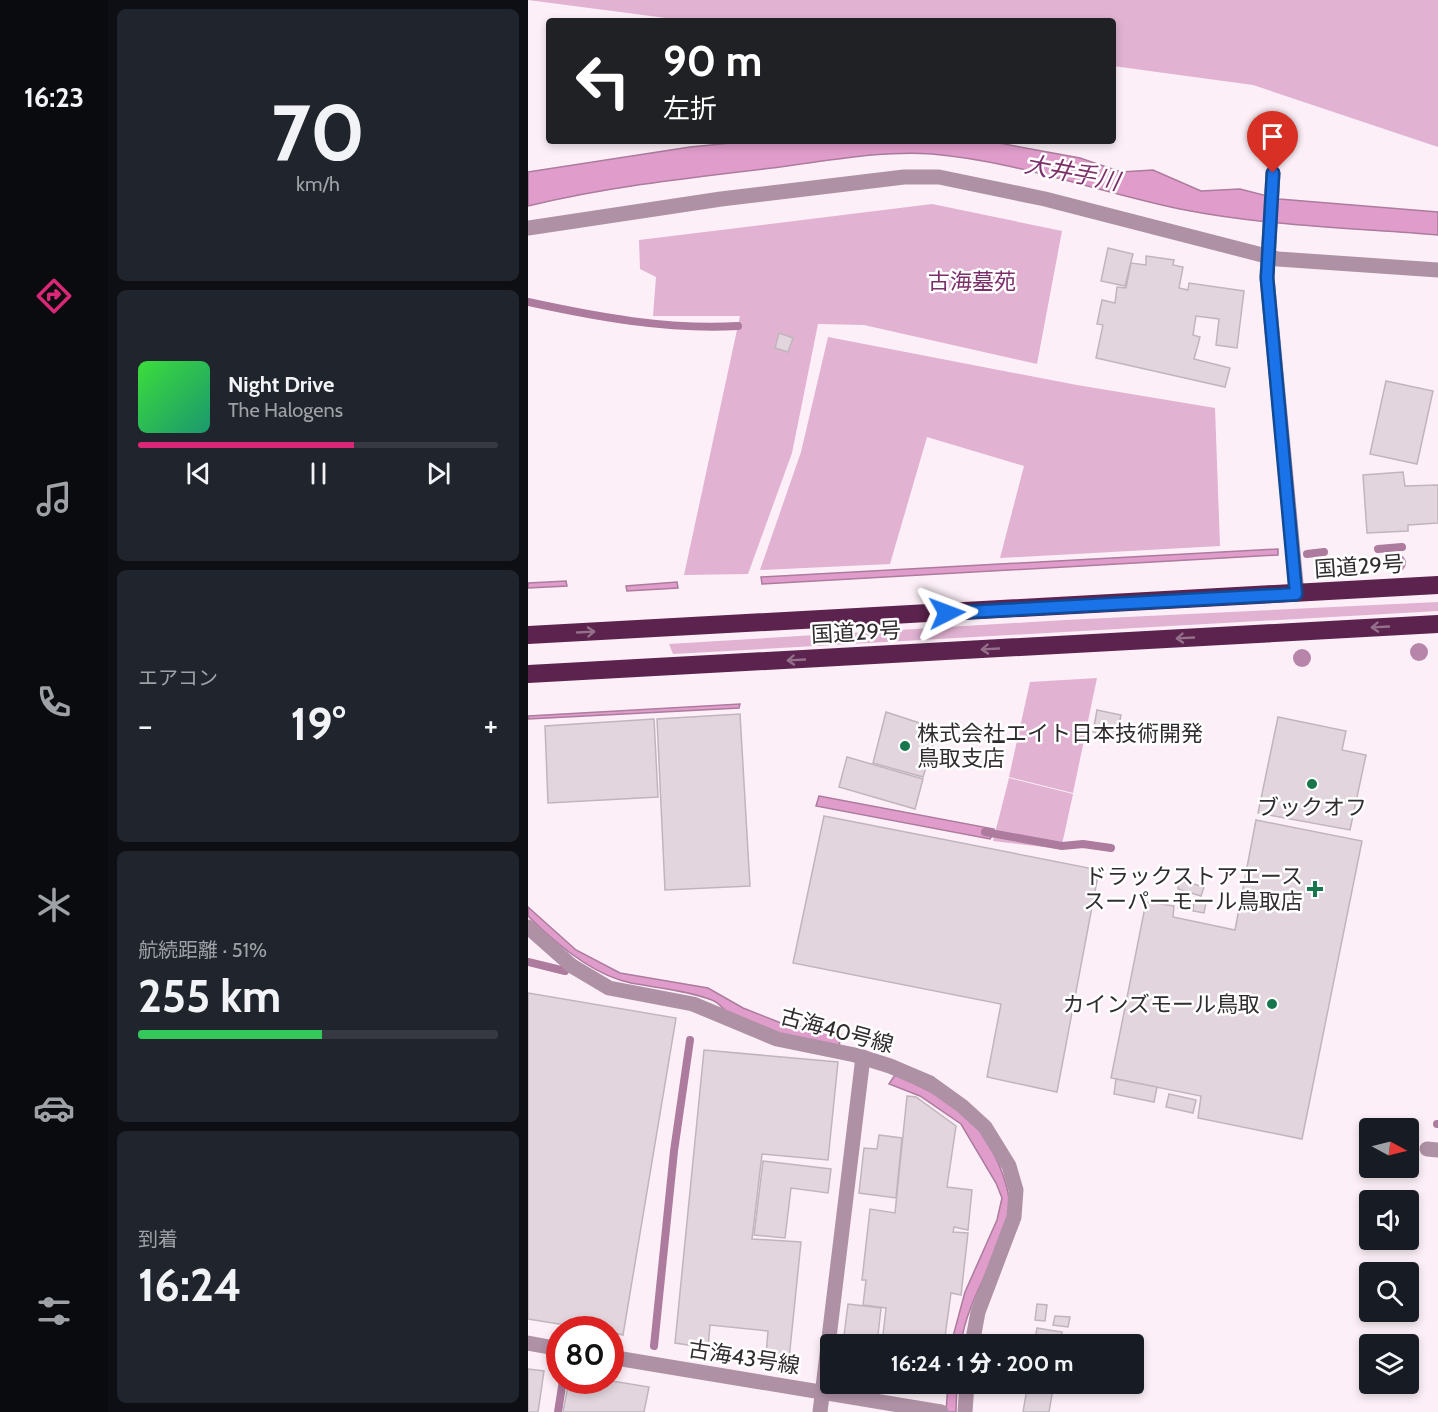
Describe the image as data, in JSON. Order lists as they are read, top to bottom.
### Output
{
  "streets": {
    "highway": ["国道29号"],
    "street": ["古海40号線", "古海43号線"]
  },
  "water": ["大井手川"],
  "parks": ["古海墓苑"],
  "places": {
    "other": ["株式会社エイト日本技術開発 鳥取支店", "ブックオフ", "カインズモール鳥取"],
    "health": ["ドラックストアエース スーパーモール鳥取店"]
  },
  "north": "right",
  "page": {
    "tabs": "16:23",
    "tile": [
      ["70", "km/h"],
      "エアコン",
      ["航続距離 · 51%", "255 km"],
      ["到着", "16:24"]
    ],
    "turn": ["90 m", "左折"],
    "song": ["Night Drive", "The Halogens"],
    "heat": ["−", "19°", "+"],
    "limit": "80",
    "trip": "16:24 · 1 分 · 200 m"
  }
}
